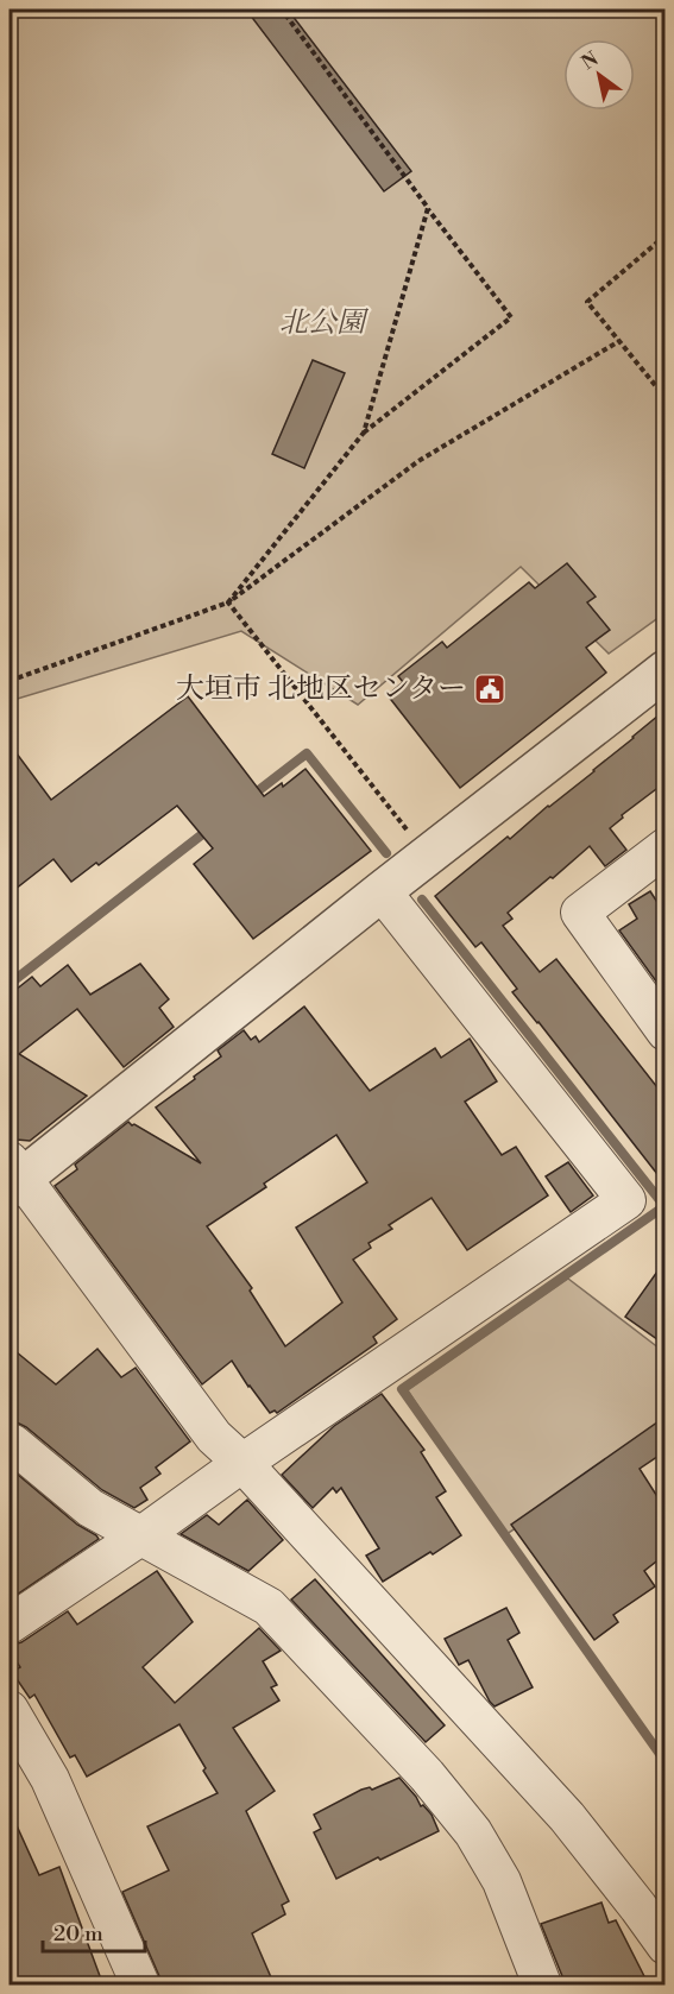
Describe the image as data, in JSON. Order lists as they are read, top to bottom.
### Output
{
  "parks": ["北公園"],
  "places": {
    "public building": ["大垣市 北地区センター"]
  },
  "scale_bar": "20 m",
  "north": "top left"
}
